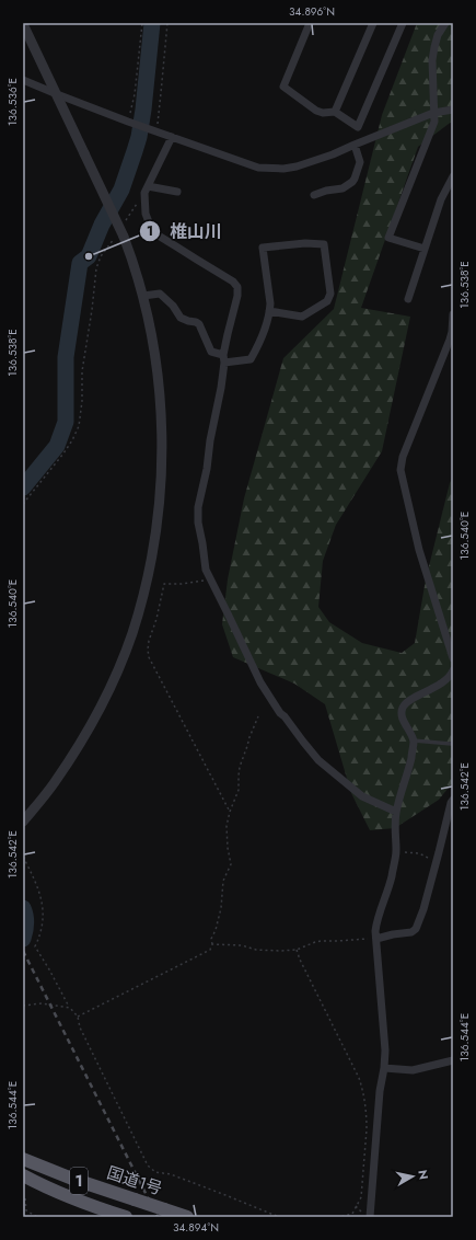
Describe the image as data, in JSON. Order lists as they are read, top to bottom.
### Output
{
  "streets": {
    "highway": ["1", "国道1号"]
  },
  "places": ["椎山川"],
  "north": "right",
  "coordinates": [
    "34.896°N",
    "136.536°E",
    "136.538°E",
    "136.540°E",
    "136.542°E",
    "136.544°E",
    "34.894°N"
  ]
}
